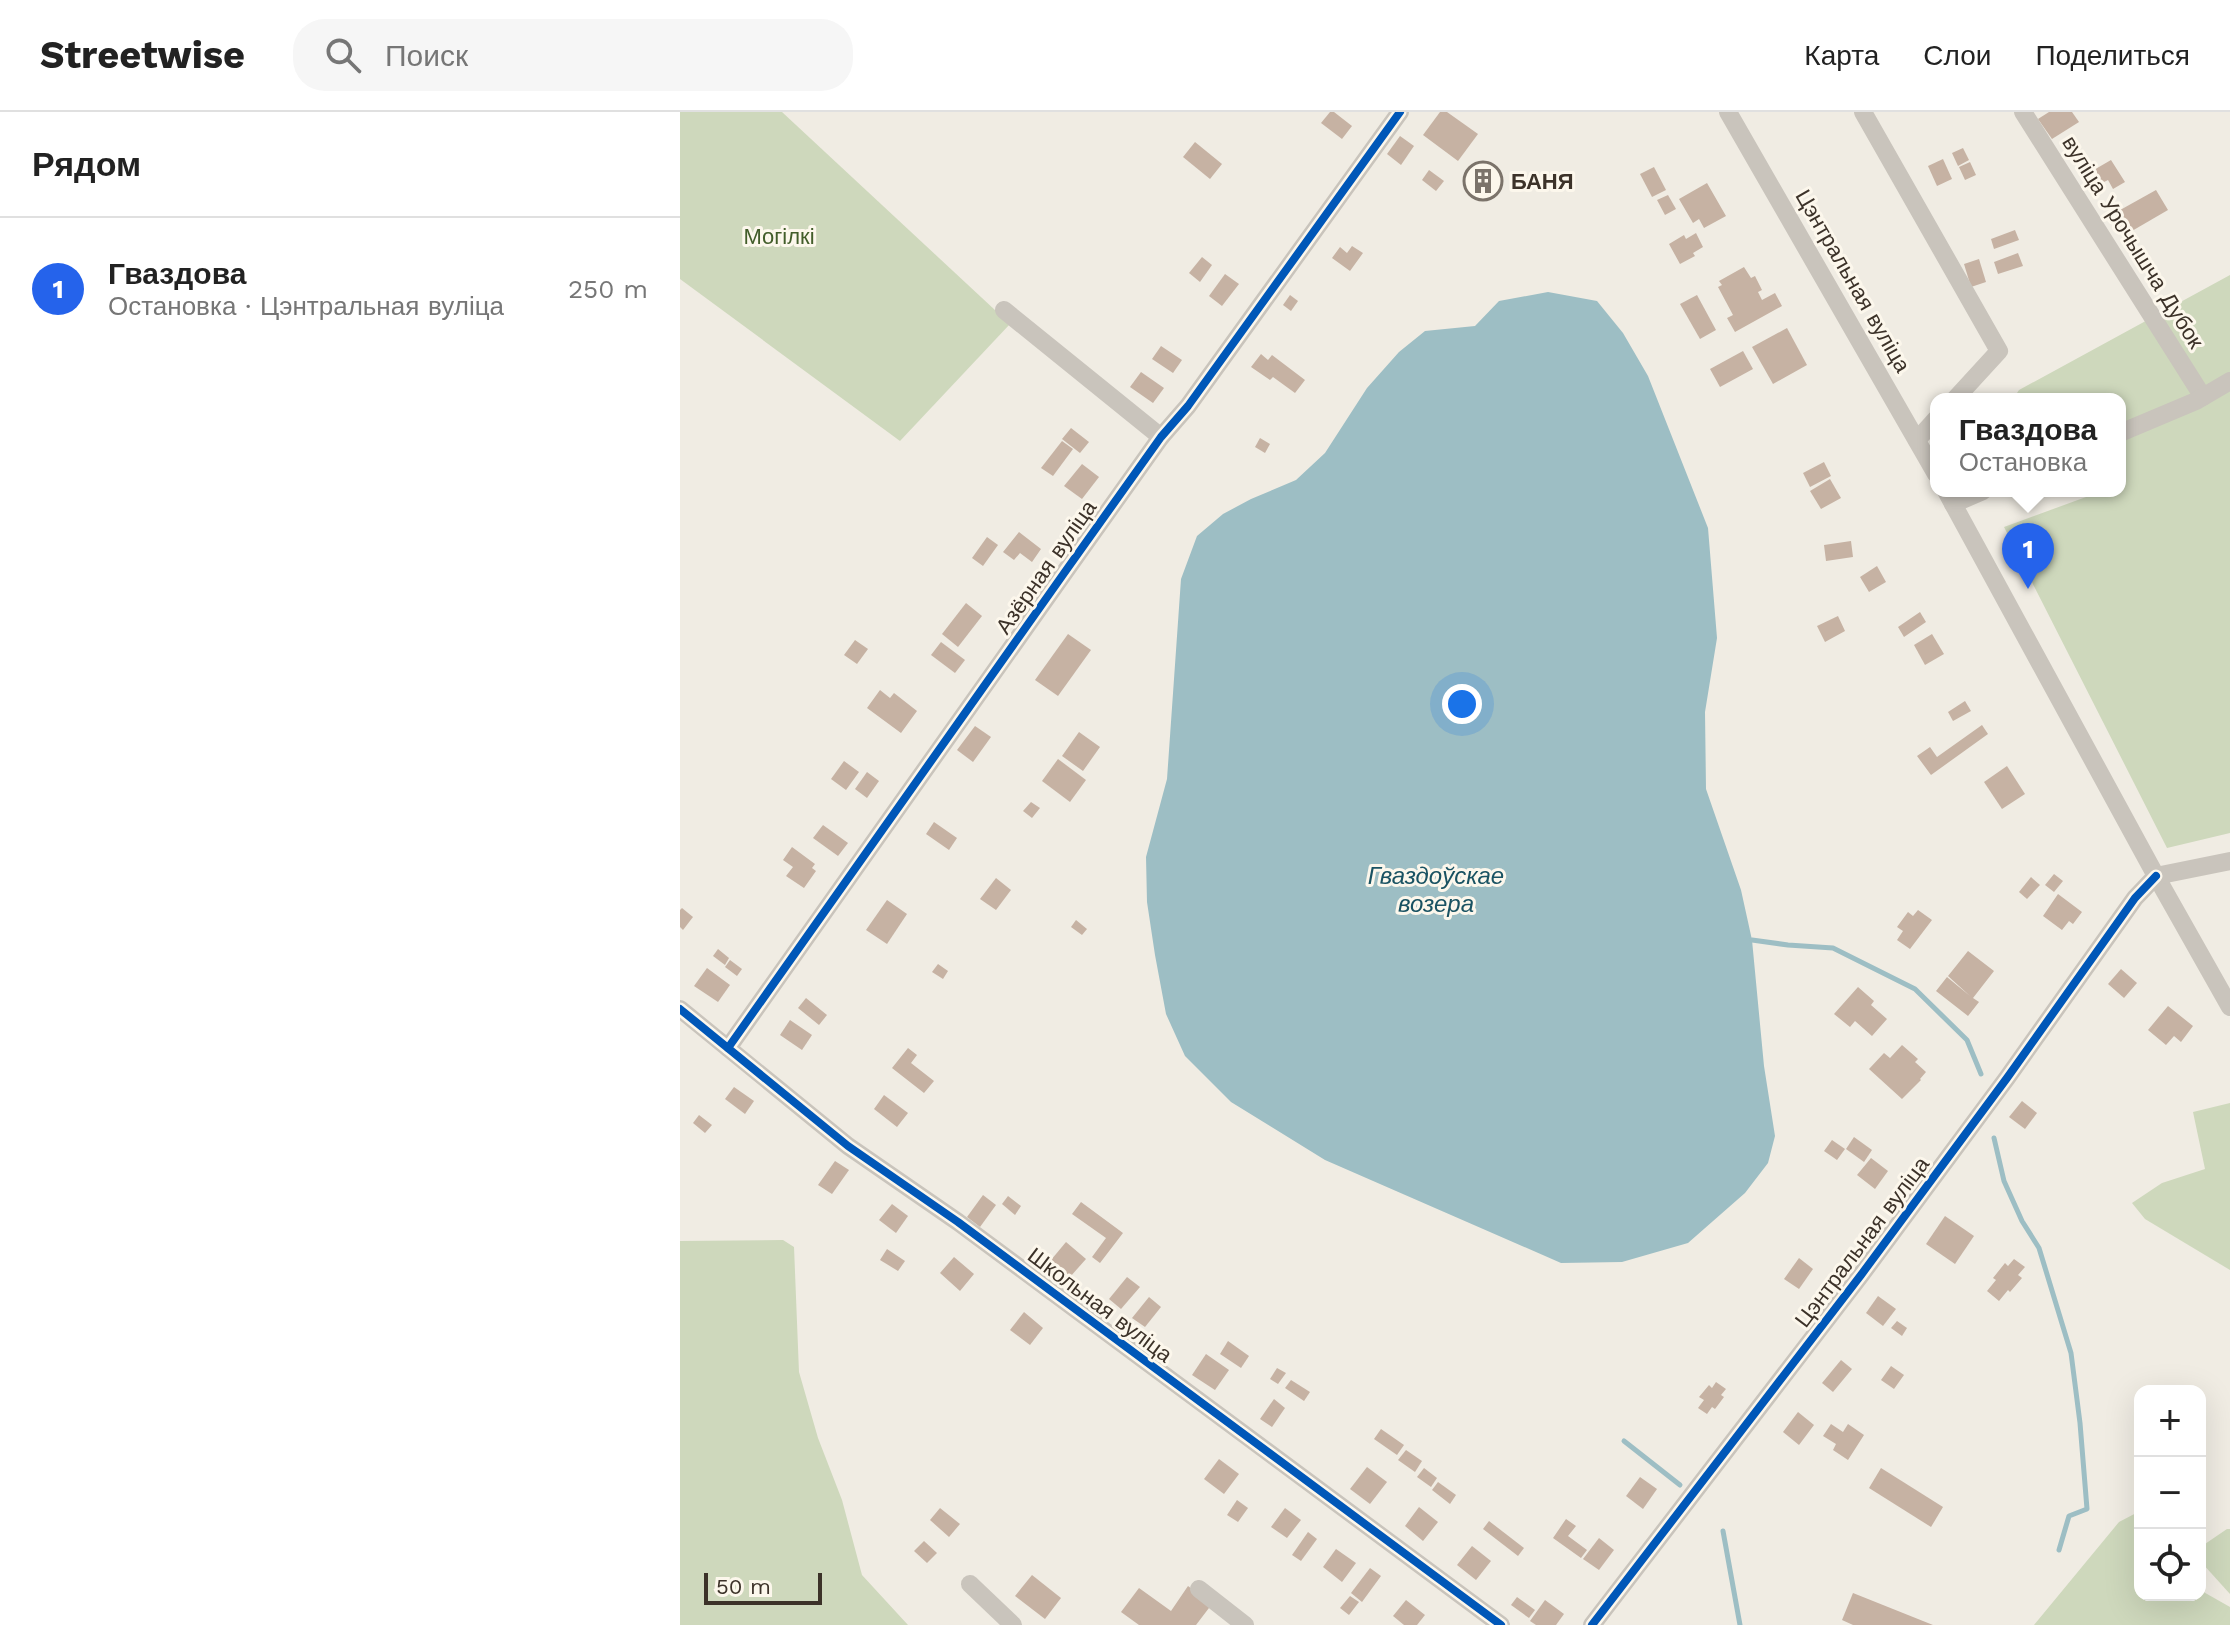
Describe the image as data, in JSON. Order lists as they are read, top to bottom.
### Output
{
  "streets": {
    "street": [
      "вуліца Урочышча Дубок",
      "Цэнтральная вуліца",
      "Азёрная вуліца",
      "Школьная вуліца"
    ]
  },
  "crossings": [
    ["Азёрная вуліца", "Школьная вуліца"]
  ],
  "water": ["Гваздоўскае возера"],
  "parks": ["Могілкі"],
  "places": {
    "building": ["БАНЯ"]
  },
  "scale_bar": "50 m",
  "page": {
    "header": "Streetwise",
    "search": "Поиск",
    "nav": ["Карта", "Слои", "Поделиться"],
    "heading": "Рядом",
    "list": [
      {
        "mark": "1",
        "name": "Гваздова",
        "note": "Остановка · Цэнтральная вуліца",
        "value": "250 m"
      }
    ],
    "popup": ["Гваздова", "Остановка"],
    "pins": "1",
    "map_buttons": ["+", "−"],
    "scale": "50 m"
  }
}
